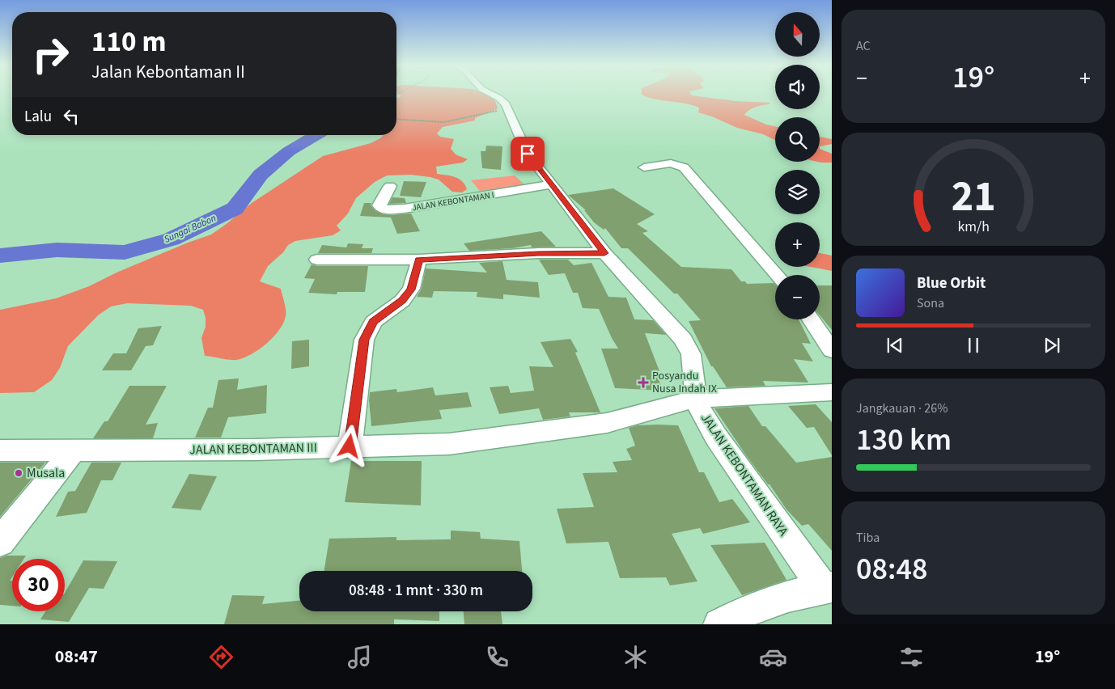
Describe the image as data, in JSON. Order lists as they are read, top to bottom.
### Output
{
  "streets": {
    "street": ["JALAN KEBONTAMAN I", "JALAN KEBONTAMAN III", "JALAN KEBONTAMAN RAYA"]
  },
  "crossings": [
    ["JALAN KEBONTAMAN I", "JALAN KEBONTAMAN RAYA"],
    ["JALAN KEBONTAMAN III", "JALAN KEBONTAMAN RAYA"]
  ],
  "water": ["Sungai Babon"],
  "places": {
    "health": ["Posyandu Nusa Indah IX"],
    "other": ["Musala"]
  },
  "north": "top",
  "page": {
    "tile": [
      "AC",
      ["Jangkauan · 26%", "130 km"],
      ["Tiba", "08:48"]
    ],
    "map_buttons": ["+", "−"],
    "turn": ["110 m", "Jalan Kebontaman II"],
    "heat": ["−", "19°", "+"],
    "then": "Lalu",
    "song": ["Blue Orbit", "Sona"],
    "limit": "30",
    "trip": "08:48 · 1 mnt · 330 m",
    "tabs": ["08:47", "19°"],
    "gauge": ["21", "km/h"]
  }
}
